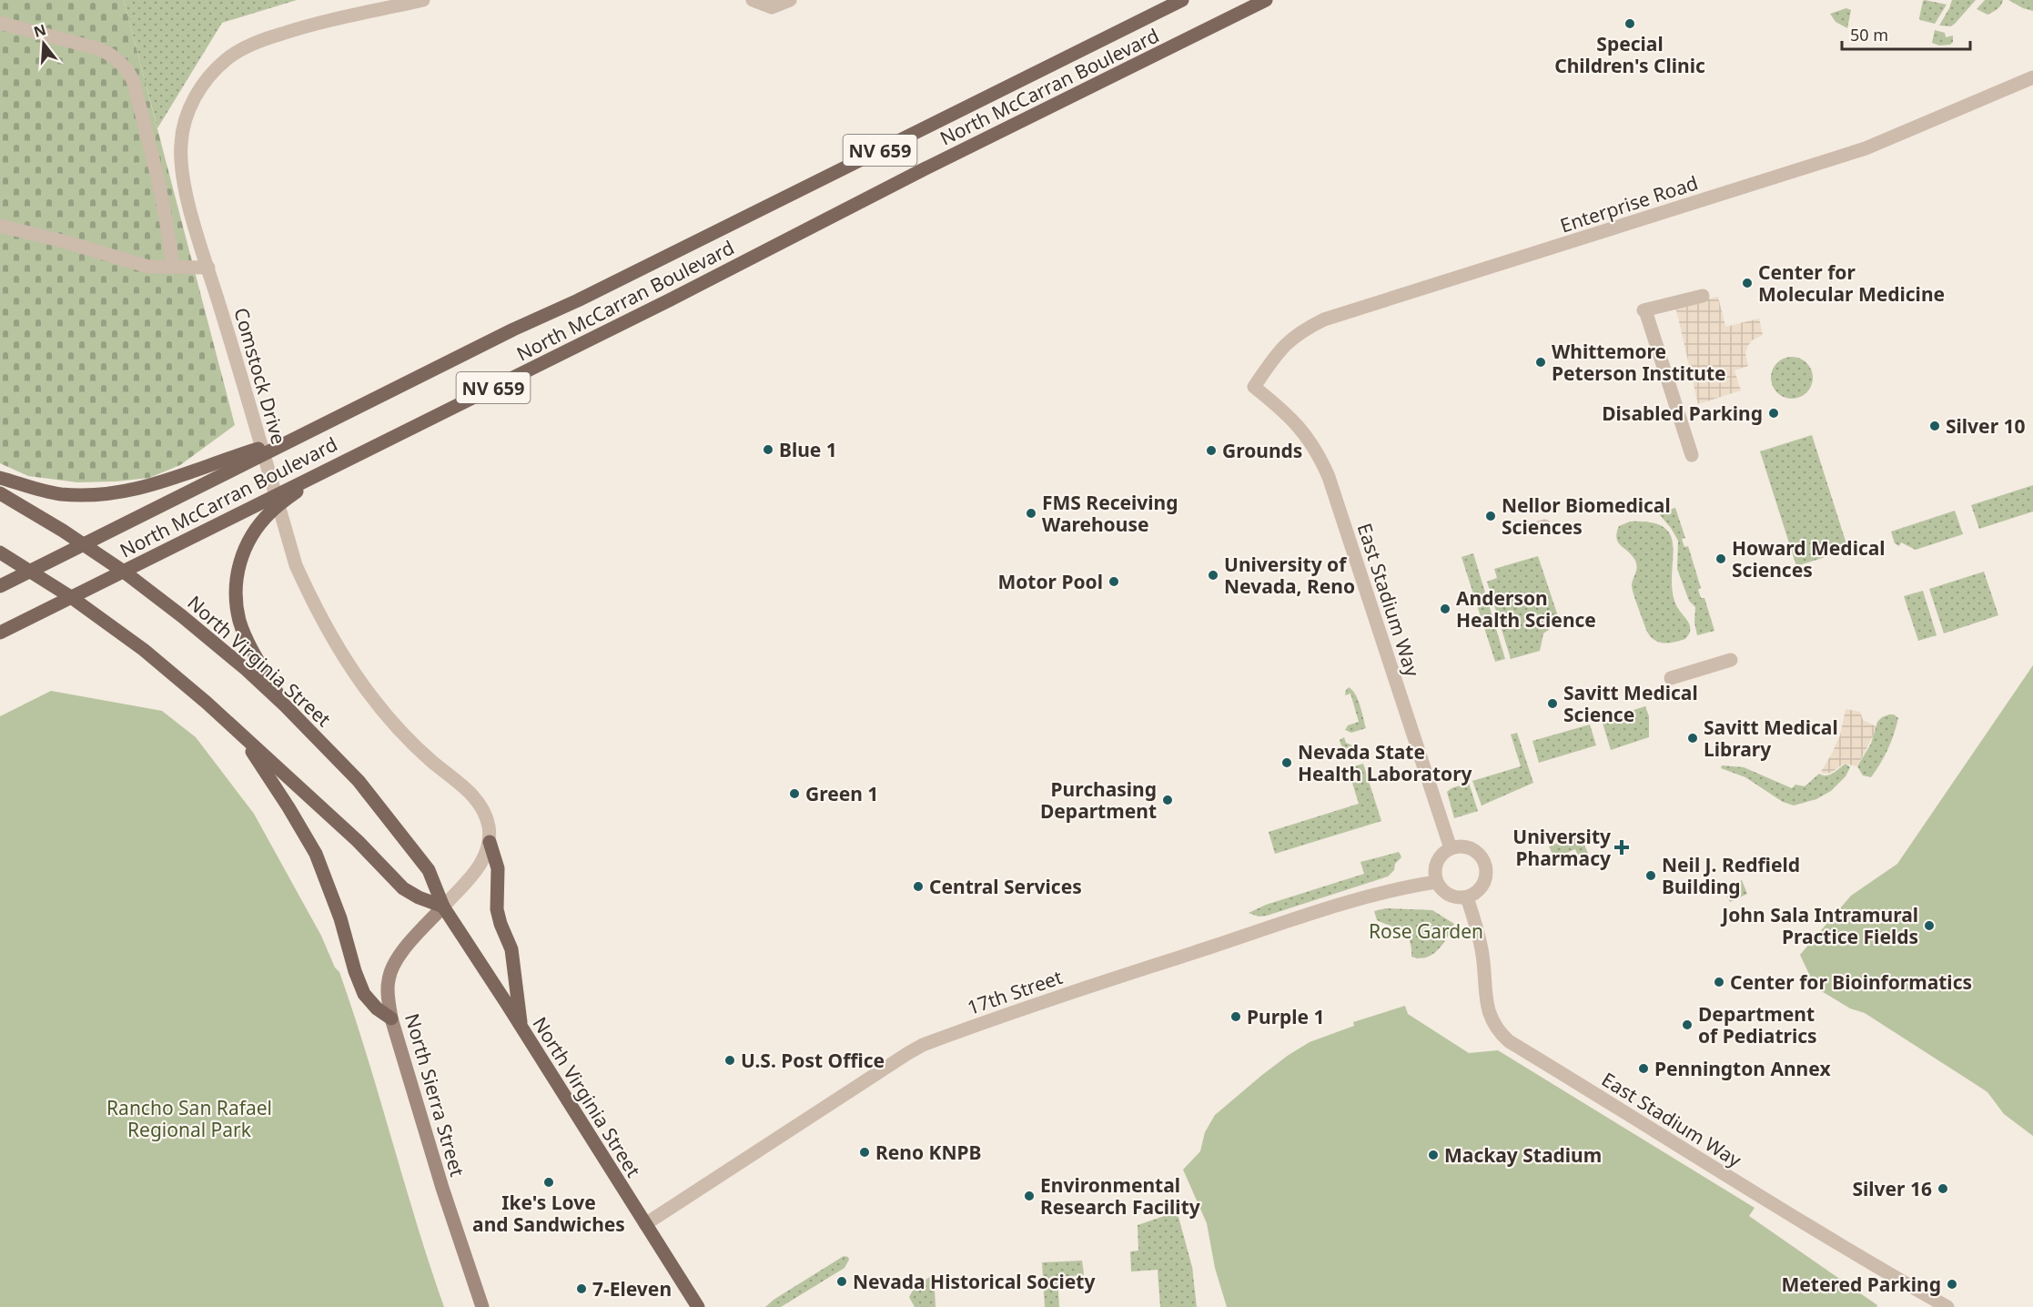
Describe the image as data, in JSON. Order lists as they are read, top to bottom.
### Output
{
  "streets": {
    "main road": [
      "North McCarran Boulevard",
      "NV 659",
      "North Virginia Street",
      "North Sierra Street"
    ],
    "street": [
      "Enterprise Road",
      "Comstock Drive",
      "East Stadium Way",
      "17th Street"
    ]
  },
  "crossings": [
    ["North McCarran Boulevard", "North Virginia Street"],
    ["Enterprise Road", "East Stadium Way"],
    ["East Stadium Way", "17th Street"],
    ["North Virginia Street", "17th Street"],
    ["North Virginia Street", "North Sierra Street"]
  ],
  "parks": ["Rose Garden", "Rancho San Rafael Regional Park"],
  "places": {
    "other": [
      "Special Children's Clinic",
      "Center for Molecular Medicine",
      "Whittemore Peterson Institute",
      "Disabled Parking",
      "Silver 10",
      "Blue 1",
      "Grounds",
      "FMS Receiving Warehouse",
      "Nellor Biomedical Sciences",
      "Howard Medical Sciences",
      "University of Nevada, Reno",
      "Motor Pool",
      "Anderson Health Science",
      "Savitt Medical Science",
      "Savitt Medical Library",
      "Nevada State Health Laboratory",
      "Green 1",
      "Purchasing Department",
      "Neil J. Redfield Building",
      "Central Services",
      "John Sala Intramural Practice Fields",
      "Center for Bioinformatics",
      "Purple 1",
      "Department of Pediatrics",
      "U.S. Post Office",
      "Pennington Annex",
      "Reno KNPB",
      "Mackay Stadium",
      "Ike's Love and Sandwiches",
      "Silver 16",
      "Environmental Research Facility",
      "Nevada Historical Society",
      "Metered Parking",
      "7-Eleven"
    ],
    "health": ["University Pharmacy"]
  },
  "scale_bar": "50 m",
  "north": "top"
}
